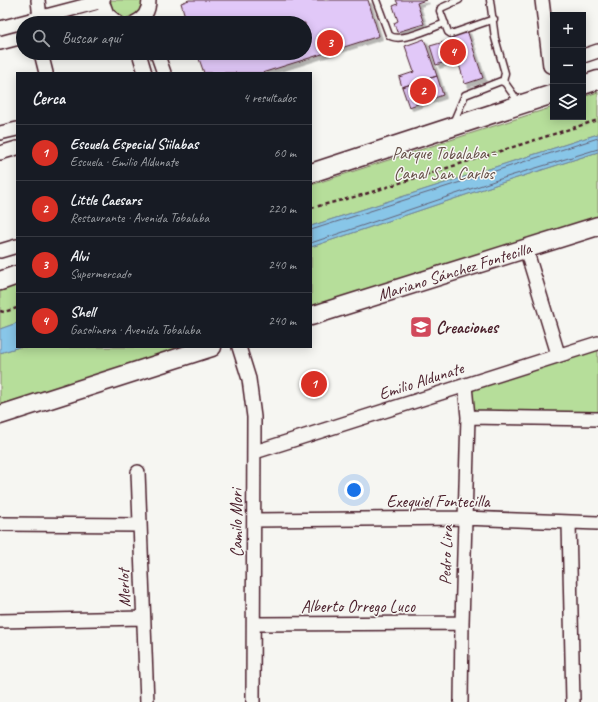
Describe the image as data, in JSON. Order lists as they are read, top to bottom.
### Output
{
  "streets": {
    "street": [
      "Mariano Sánchez Fontecilla",
      "Emilio Aldunate",
      "Exequiel Fontecilla",
      "Camilo Mori",
      "Pedro Lira",
      "Merlot",
      "Alberto Orrego Luco"
    ]
  },
  "crossings": [
    ["Emilio Aldunate", "Camilo Mori"],
    ["Emilio Aldunate", "Pedro Lira"],
    ["Exequiel Fontecilla", "Camilo Mori"],
    ["Exequiel Fontecilla", "Pedro Lira"],
    ["Camilo Mori", "Alberto Orrego Luco"],
    ["Pedro Lira", "Alberto Orrego Luco"]
  ],
  "parks": ["Parque Tobalaba - Canal San Carlos"],
  "places": {
    "school or university": ["Creaciones"]
  },
  "page": {
    "map_buttons": ["+", "−"],
    "search": "Buscar aquí",
    "pins": [
      "3",
      "4",
      "2",
      "1"
    ],
    "heading": ["Cerca", "4 resultados"],
    "list": [
      {
        "mark": "1",
        "name": "Escuela Especial Siilabas",
        "note": "Escuela · Emilio Aldunate",
        "value": "60 m"
      },
      {
        "mark": "2",
        "name": "Little Caesars",
        "note": "Restaurante · Avenida Tobalaba",
        "value": "220 m"
      },
      {
        "mark": "3",
        "name": "Alvi",
        "note": "Supermercado",
        "value": "240 m"
      },
      {
        "mark": "4",
        "name": "Shell",
        "note": "Gasolinera · Avenida Tobalaba",
        "value": "240 m"
      }
    ]
  }
}
